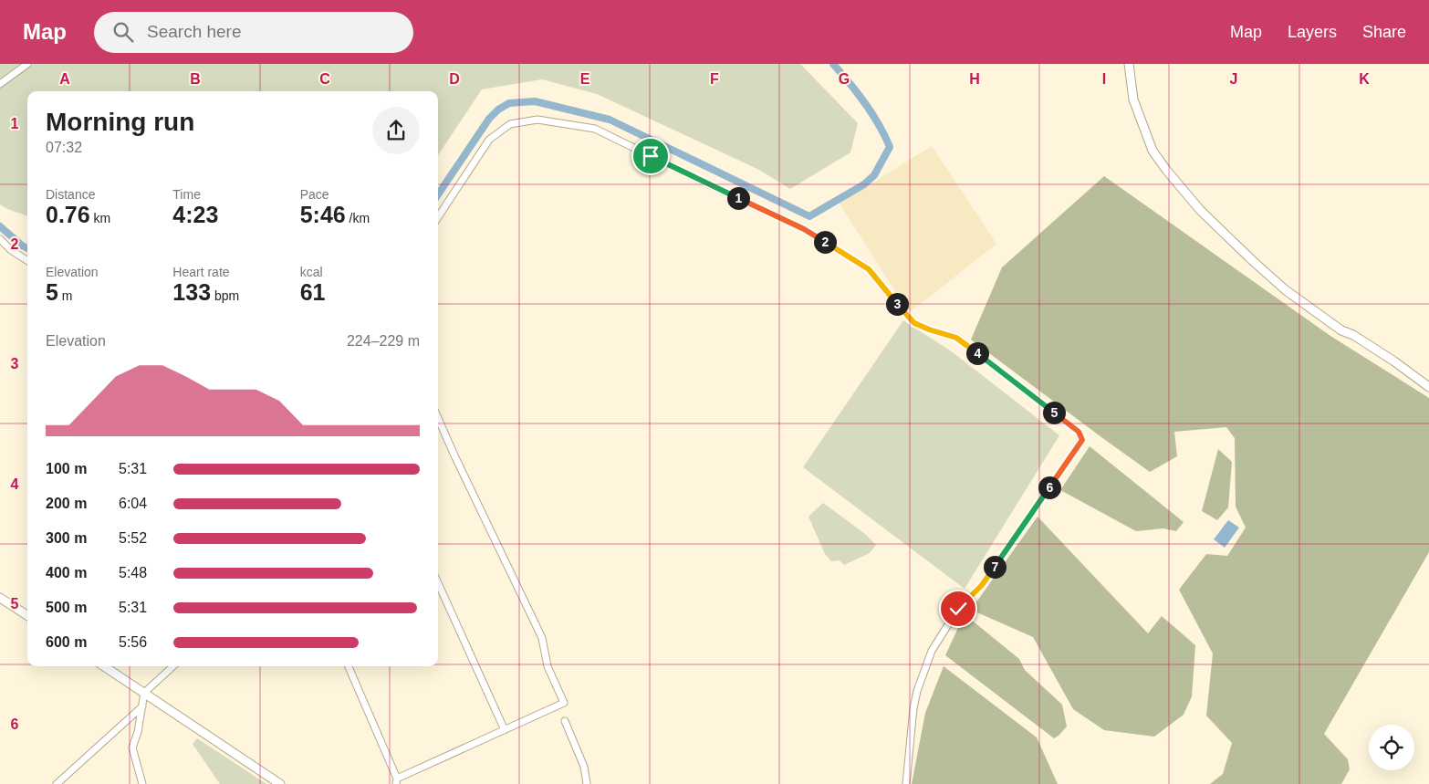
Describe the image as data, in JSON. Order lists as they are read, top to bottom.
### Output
{
  "page": {
    "header": "Map",
    "search": "Search here",
    "nav": ["Map", "Layers", "Share"],
    "heading": ["Morning run", "07:32"],
    "stats": [
      ["Distance", "0.76 km"],
      ["Time", "4:23"],
      ["Pace", "5:46 /km"],
      ["Elevation", "5 m"],
      ["Heart rate", "133 bpm"],
      ["kcal", "61"]
    ],
    "pins": [
      "1",
      "2",
      "3",
      "4",
      "5",
      "6",
      "7"
    ],
    "chart": ["Elevation", "224–229 m"],
    "list": [
      {
        "name": "100 m",
        "note": "5:31"
      },
      {
        "name": "200 m",
        "note": "6:04"
      },
      {
        "name": "300 m",
        "note": "5:52"
      },
      {
        "name": "400 m",
        "note": "5:48"
      },
      {
        "name": "500 m",
        "note": "5:31"
      },
      {
        "name": "600 m",
        "note": "5:56"
      }
    ]
  },
  "grid": {
    "columns": [
      "A",
      "B",
      "C",
      "D",
      "E",
      "F",
      "G",
      "H",
      "I",
      "J",
      "K"
    ],
    "rows": [
      "1",
      "2",
      "3",
      "4",
      "5",
      "6"
    ]
  }
}
